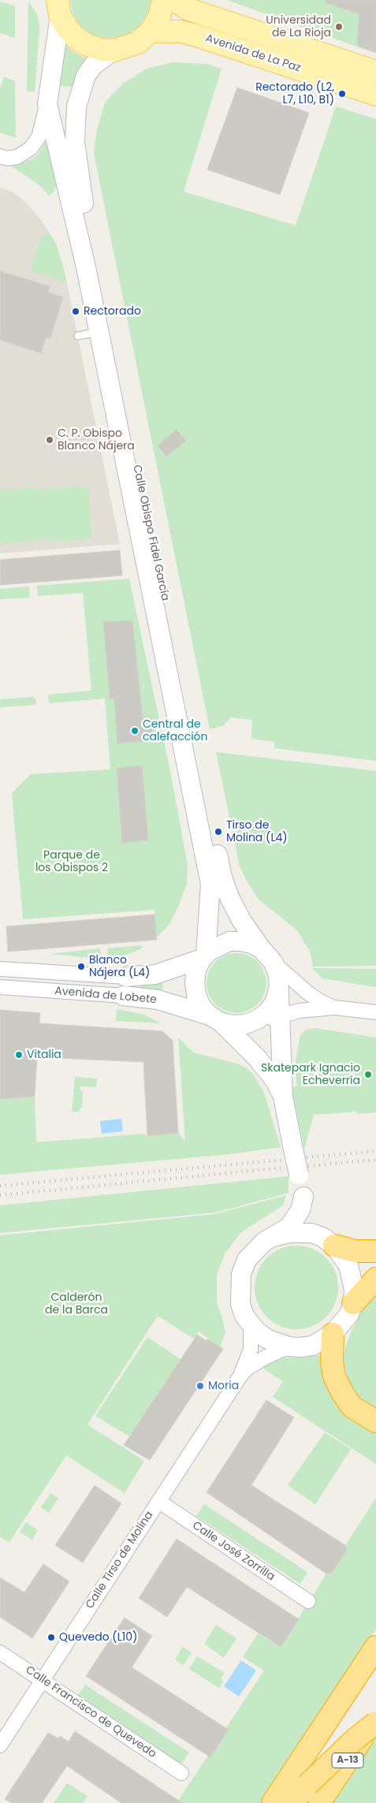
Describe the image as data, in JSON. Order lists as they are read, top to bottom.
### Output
{
  "streets": {
    "highway": ["A-13"],
    "main road": [
      "Avenida de La Paz",
      "Calle Obispo Fidel García",
      "Avenida de Lobete",
      "Calle Tirso de Molina"
    ],
    "street": ["Calle José Zorrilla", "Calle Francisco de Quevedo"]
  },
  "crossings": [
    ["Calle Obispo Fidel García", "Avenida de Lobete"],
    ["Calle José Zorrilla", "Calle Tirso de Molina"],
    ["Calle Tirso de Molina", "Calle Francisco de Quevedo"]
  ],
  "parks": ["Parque de los Obispos 2", "Calderón de la Barca"],
  "places": [
    "Universidad de La Rioja",
    "Rectorado (L2, L7, L10, B1)",
    "Rectorado",
    "C. P. Obispo Blanco Nájera",
    "Central de calefacción",
    "Tirso de Molina (L4)",
    "Blanco Nájera (L4)",
    "Vitalia",
    "Skatepark Ignacio Echeverría",
    "Moria",
    "Quevedo (L10)"
  ]
}
